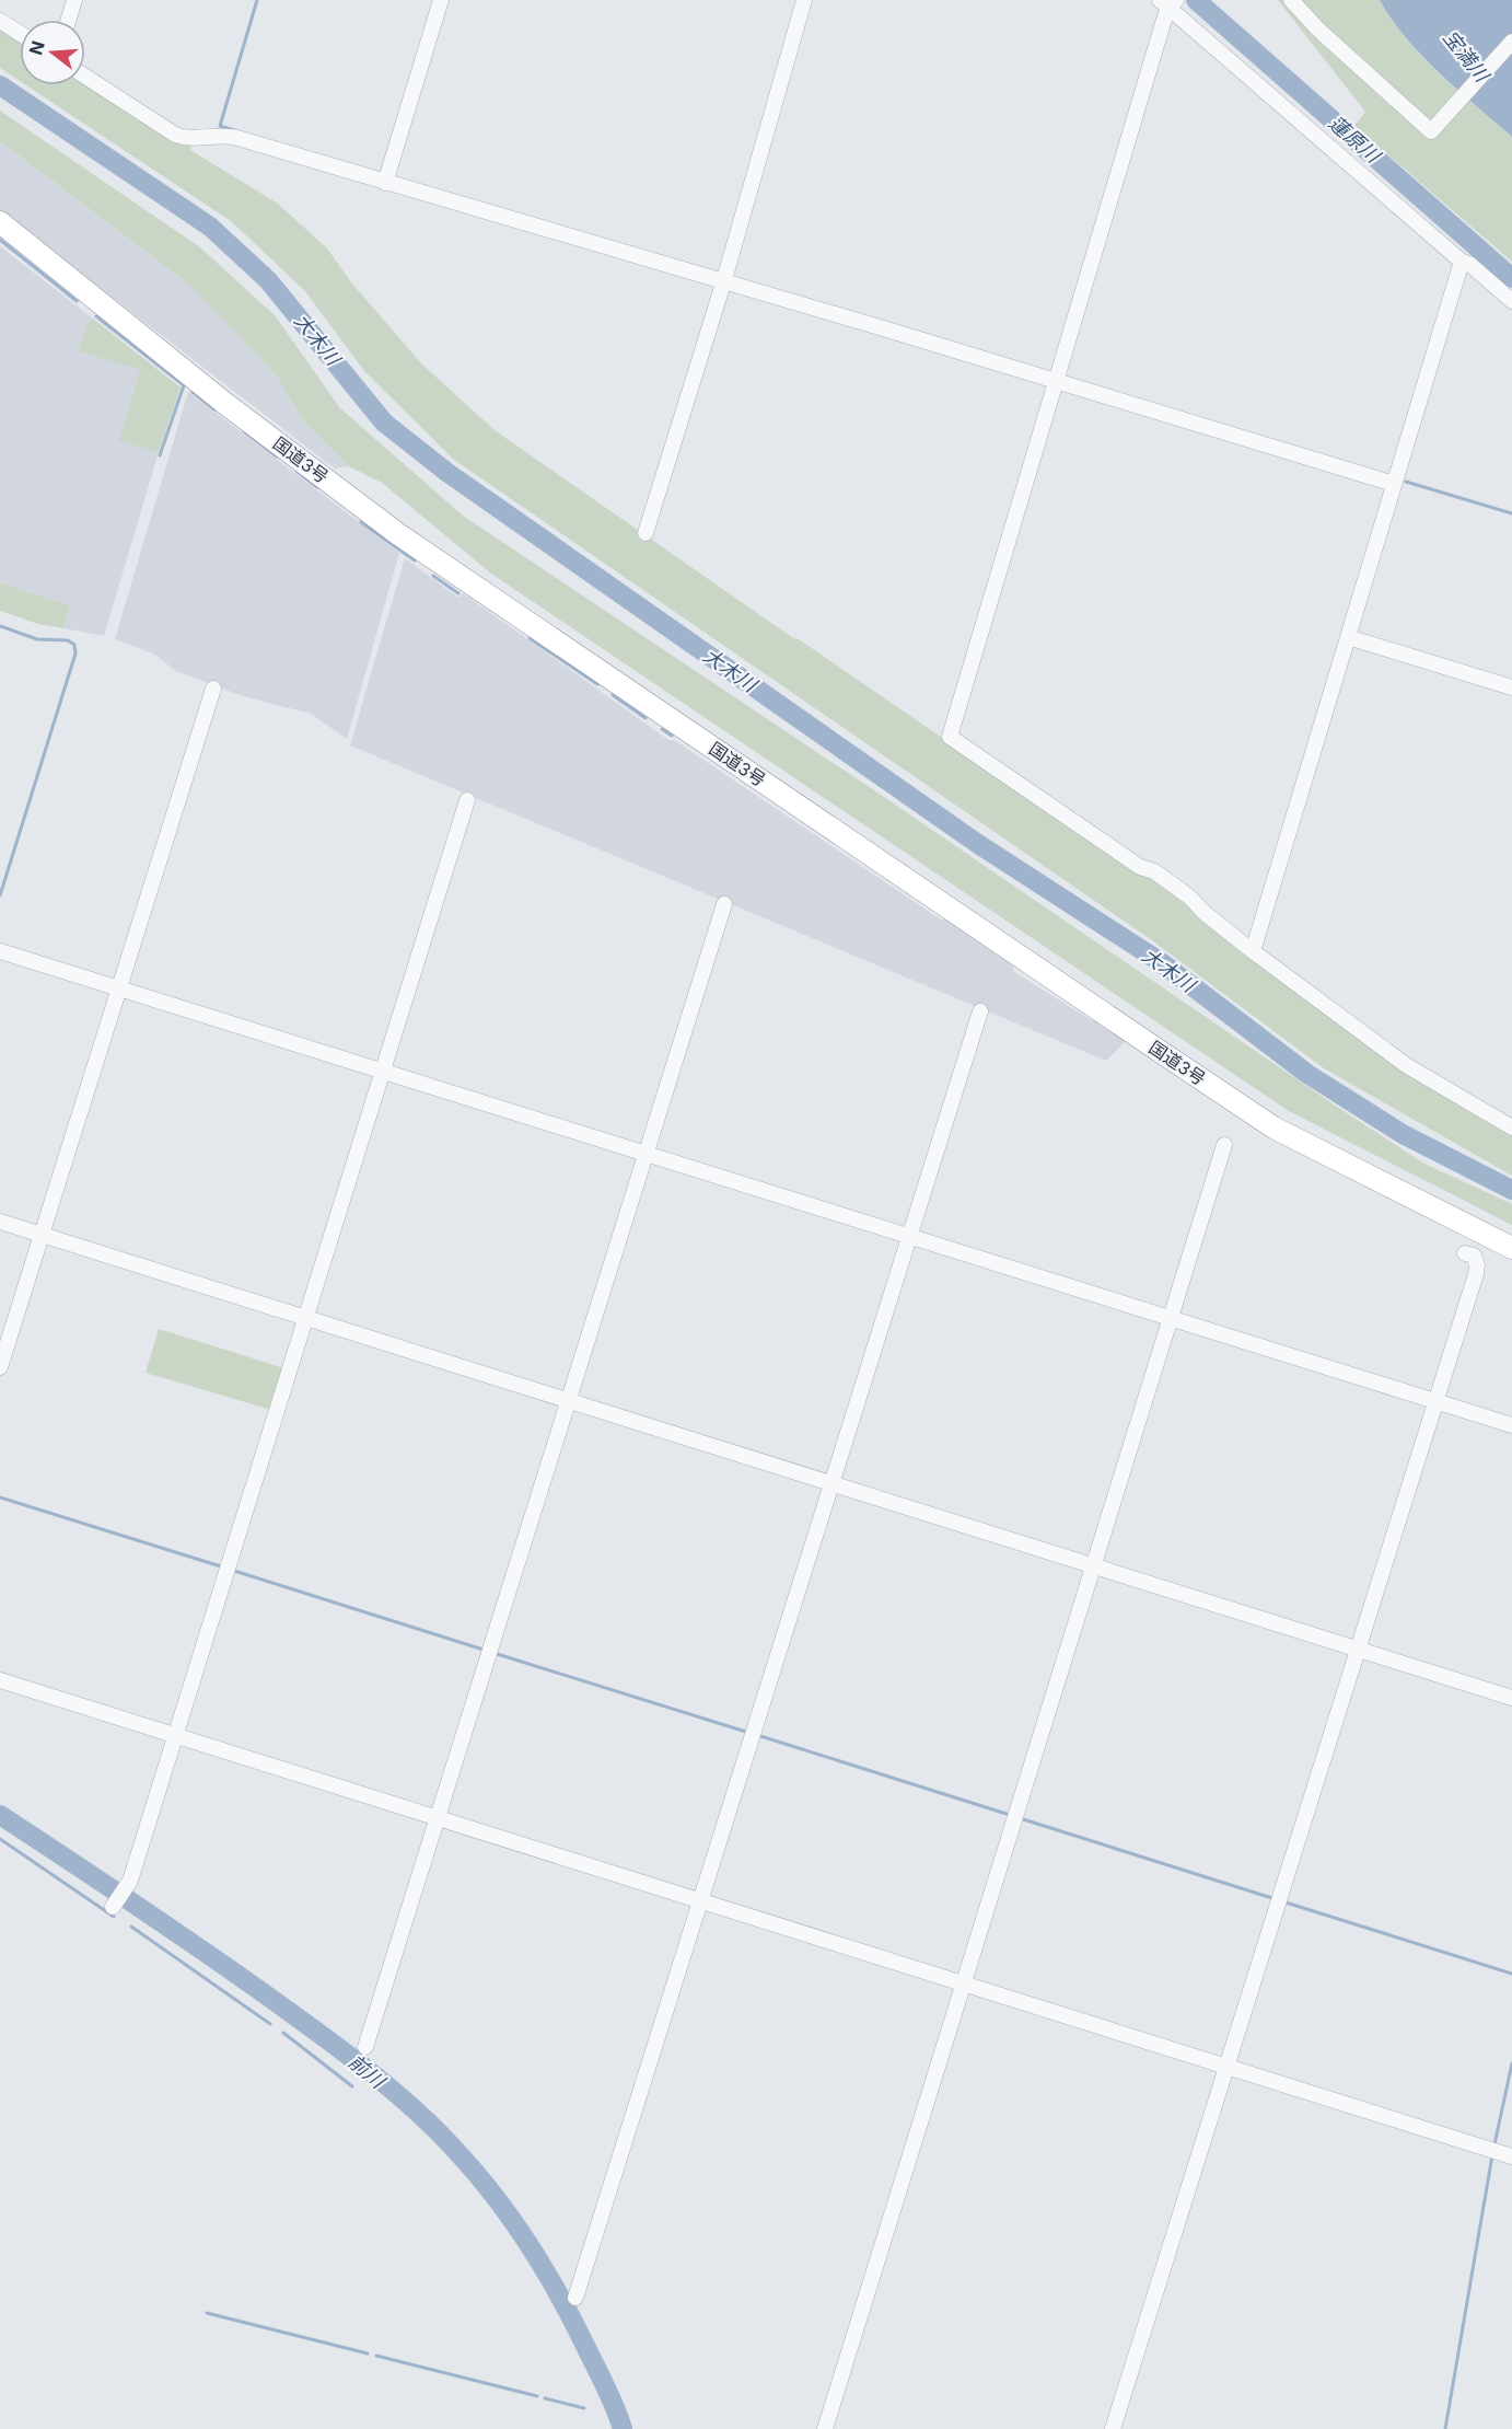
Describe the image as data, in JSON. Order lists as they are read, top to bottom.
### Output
{
  "streets": {
    "highway": ["国道3号"]
  },
  "water": [
    "宝満川",
    "蓮原川",
    "大木川",
    "前川"
  ],
  "north": "left"
}
